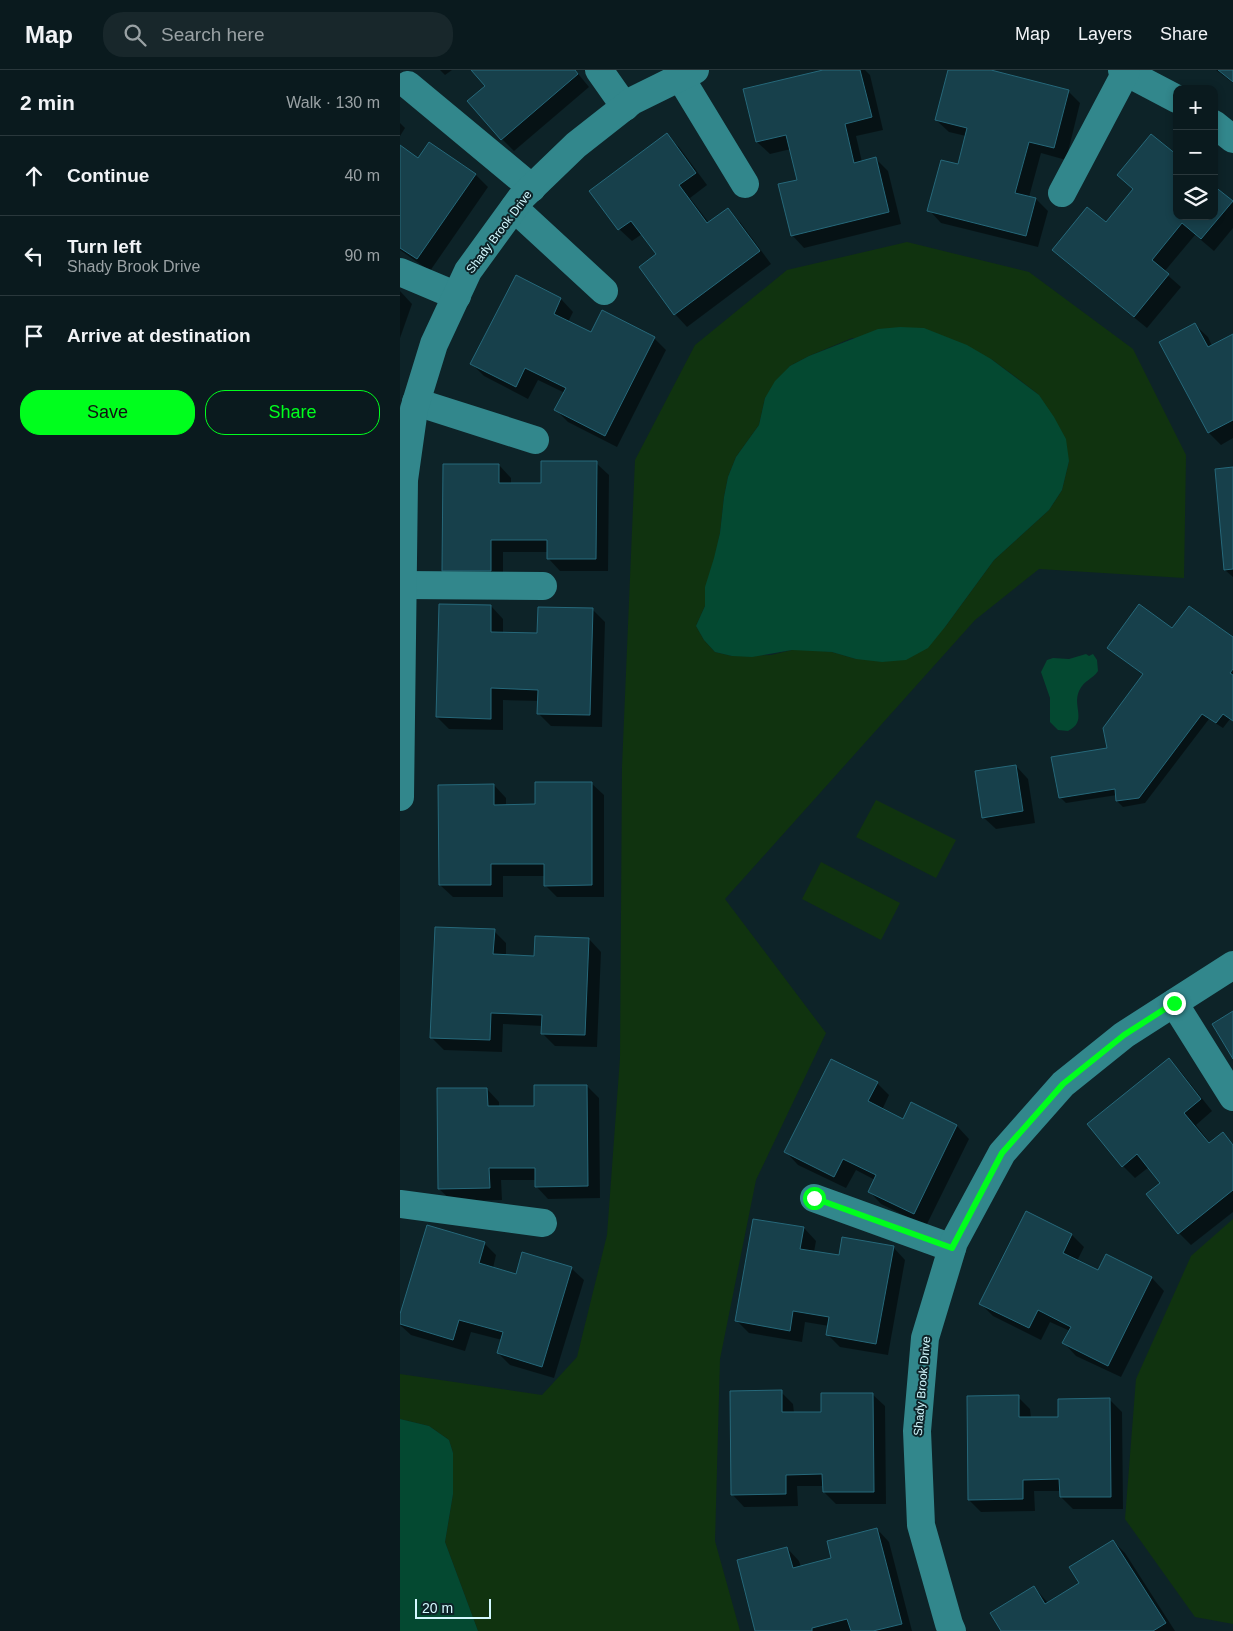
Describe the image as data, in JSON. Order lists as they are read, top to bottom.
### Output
{
  "streets": {
    "street": ["Shady Brook Drive"]
  },
  "scale_bar": "20 m",
  "page": {
    "header": "Map",
    "search": "Search here",
    "nav": ["Map", "Layers", "Share"],
    "heading": ["2 min", "Walk · 130 m"],
    "map_buttons": ["+", "−"],
    "list": [
      ["Continue", "40 m"],
      ["Turn left", "Shady Brook Drive", "90 m"],
      "Arrive at destination"
    ],
    "buttons": ["Save", "Share"],
    "scale": "20 m"
  }
}
